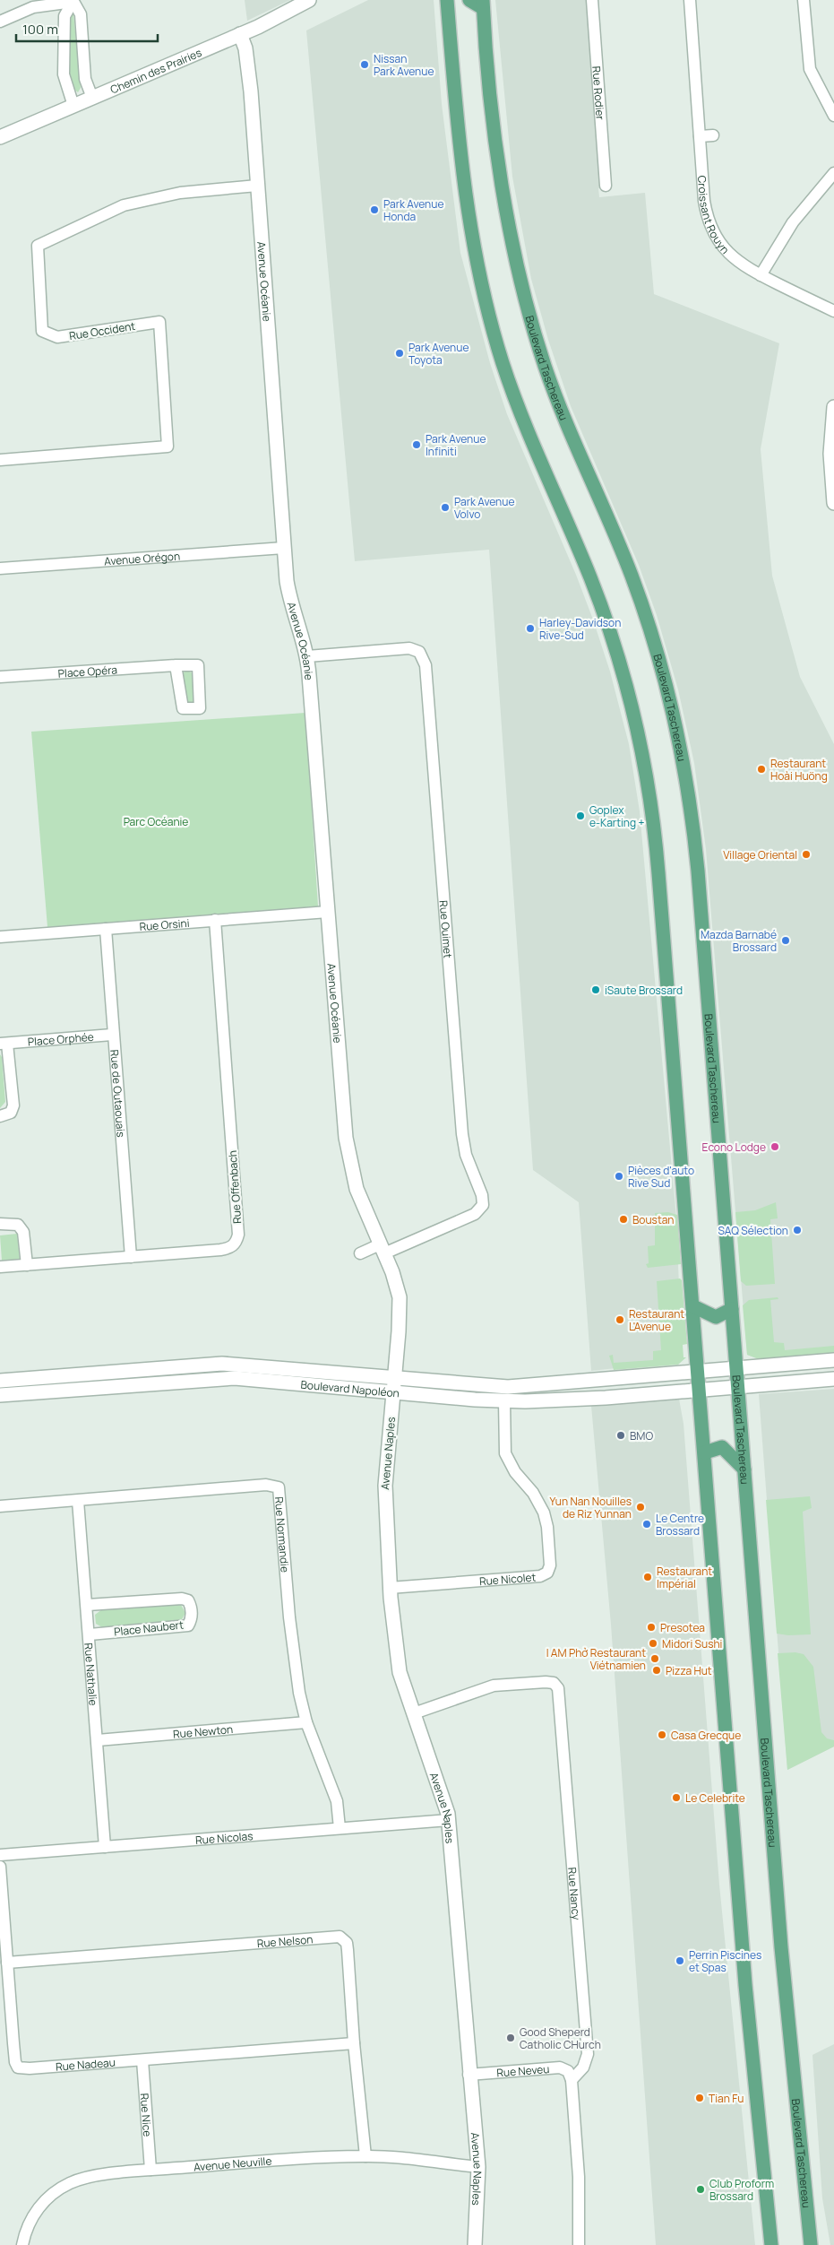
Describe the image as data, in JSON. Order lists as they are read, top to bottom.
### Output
{
  "streets": {
    "main road": ["Boulevard Taschereau"],
    "street": [
      "Chemin des Prairies",
      "Rue Rodier",
      "Croissant Rouyn",
      "Avenue Océanie",
      "Rue Occident",
      "Avenue Orégon",
      "Place Opéra",
      "Rue Orsini",
      "Rue Ouimet",
      "Place Orphée",
      "Rue de Outaouais",
      "Rue Offenbach",
      "Boulevard Napoléon",
      "Avenue Naples",
      "Rue Normandie",
      "Rue Nicolet",
      "Place Naubert",
      "Rue Nathalie",
      "Rue Newton",
      "Rue Nicolas",
      "Rue Nancy",
      "Rue Nelson",
      "Rue Nadeau",
      "Rue Neveu",
      "Rue Nice",
      "Avenue Neuville"
    ]
  },
  "crossings": [
    ["Chemin des Prairies", "Avenue Océanie"],
    ["Avenue Océanie", "Rue Occident"],
    ["Avenue Océanie", "Avenue Orégon"],
    ["Avenue Océanie", "Rue Orsini"],
    ["Avenue Océanie", "Rue Ouimet"],
    ["Avenue Océanie", "Boulevard Napoléon"],
    ["Avenue Océanie", "Avenue Naples"],
    ["Boulevard Taschereau", "Boulevard Napoléon"],
    ["Rue Orsini", "Rue de Outaouais"],
    ["Rue Orsini", "Rue Offenbach"],
    ["Place Orphée", "Rue de Outaouais"],
    ["Rue de Outaouais", "Rue Offenbach"],
    ["Boulevard Napoléon", "Avenue Naples"],
    ["Boulevard Napoléon", "Rue Nicolet"],
    ["Avenue Naples", "Rue Nicolet"],
    ["Avenue Naples", "Rue Nicolas"],
    ["Avenue Naples", "Rue Nancy"],
    ["Avenue Naples", "Rue Neveu"],
    ["Avenue Naples", "Avenue Neuville"],
    ["Rue Normandie", "Rue Nathalie"],
    ["Rue Normandie", "Rue Newton"],
    ["Rue Normandie", "Rue Nicolas"],
    ["Place Naubert", "Rue Nathalie"],
    ["Rue Nathalie", "Rue Newton"],
    ["Rue Nathalie", "Rue Nicolas"],
    ["Rue Nancy", "Rue Neveu"],
    ["Rue Nelson", "Rue Nadeau"],
    ["Rue Nelson", "Avenue Neuville"],
    ["Rue Nadeau", "Rue Nice"],
    ["Rue Nice", "Avenue Neuville"]
  ],
  "parks": ["Parc Océanie"],
  "places": [
    "Nissan Park Avenue",
    "Park Avenue Honda",
    "Park Avenue Toyota",
    "Park Avenue Infiniti",
    "Park Avenue Volvo",
    "Harley-Davidson Rive-Sud",
    "Restaurant Hoài Huöng",
    "Goplex e-Karting +",
    "Village Oriental",
    "Mazda Barnabé Brossard",
    "iSaute Brossard",
    "Econo Lodge",
    "Pièces d'auto Rive Sud",
    "Boustan",
    "SAQ Sélection",
    "Restaurant L'Avenue",
    "BMO",
    "Yun Nan Nouilles de Riz Yunnan",
    "Le Centre Brossard",
    "Restaurant Impérial",
    "Presotea",
    "Midori Sushi",
    "I AM Phở Restaurant Viétnamien",
    "Pizza Hut",
    "Casa Grecque",
    "Le Celebrite",
    "Perrin Piscines et Spas",
    "Good Sheperd Catholic CHurch",
    "Tian Fu",
    "Club Proform Brossard"
  ],
  "scale_bar": "100 m"
}
